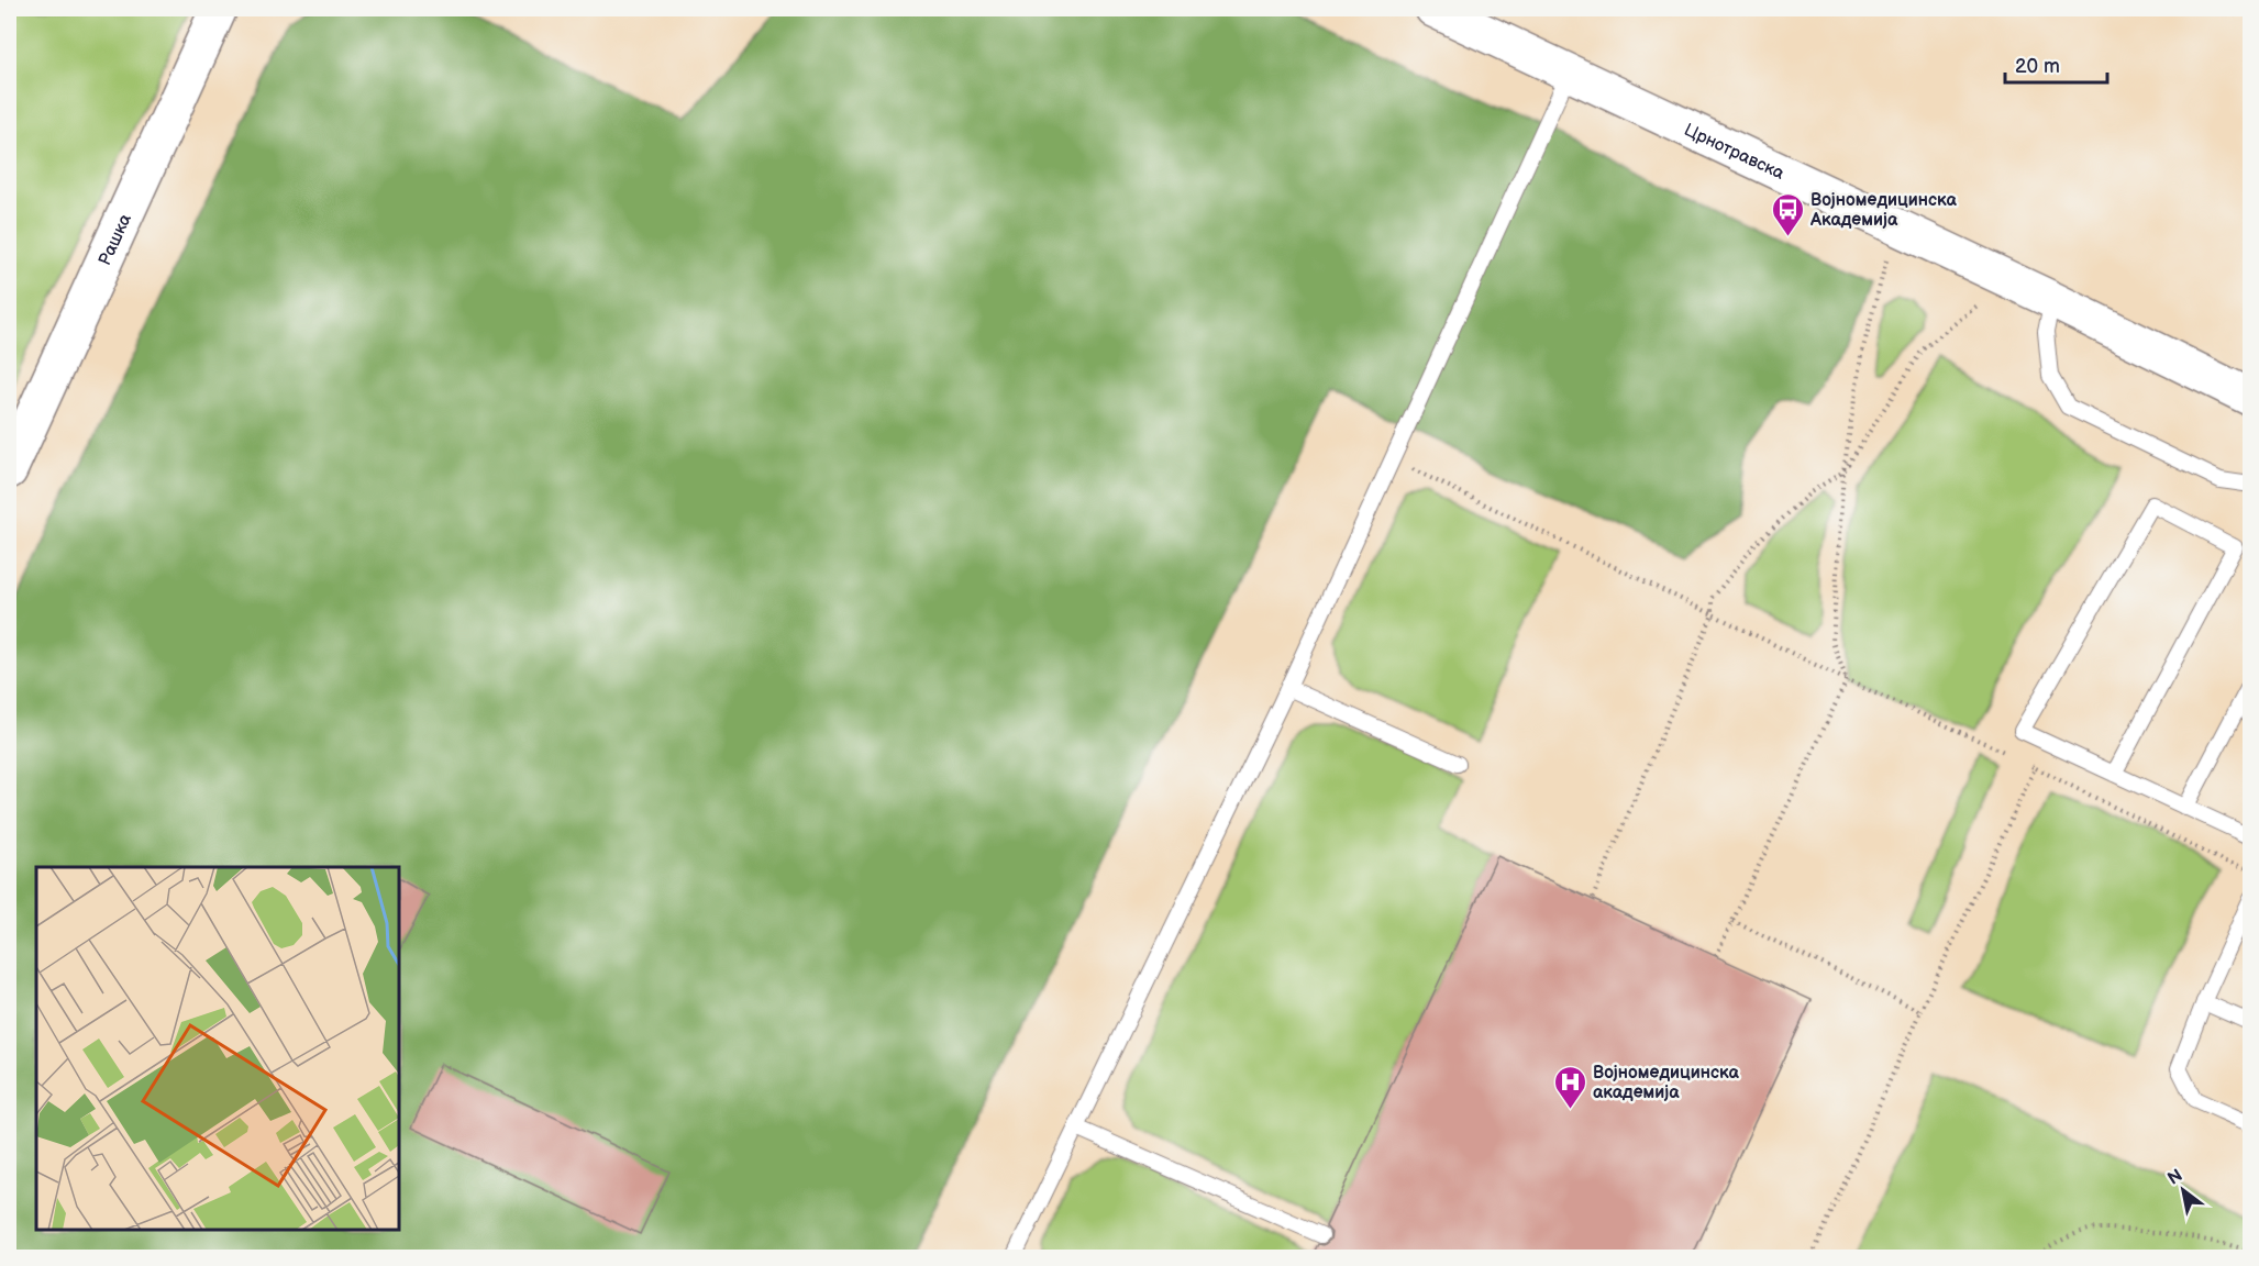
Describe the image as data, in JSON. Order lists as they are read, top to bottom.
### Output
{
  "streets": {
    "main road": ["Црнотравска", "Рашка"]
  },
  "places": {
    "bus stop": ["Војномедицинска Академија"],
    "hospital": ["Војномедицинска академија"]
  },
  "scale_bar": "20 m",
  "north": "top left"
}
